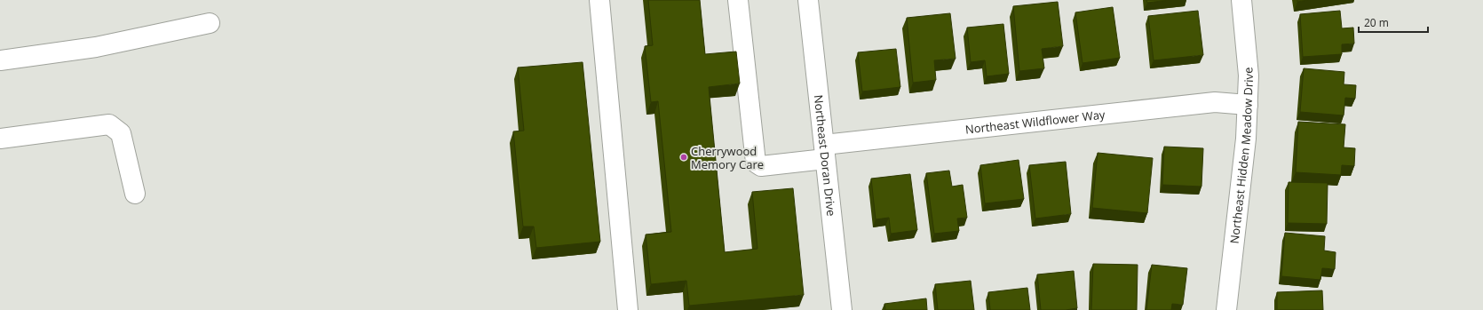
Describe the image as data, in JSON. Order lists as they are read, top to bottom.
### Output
{
  "streets": {
    "street": ["Northeast Wildflower Way", "Northeast Doran Drive", "Northeast Hidden Meadow Drive"]
  },
  "crossings": [
    ["Northeast Wildflower Way", "Northeast Doran Drive"],
    ["Northeast Wildflower Way", "Northeast Hidden Meadow Drive"]
  ],
  "places": ["Cherrywood Memory Care"],
  "scale_bar": "20 m"
}
